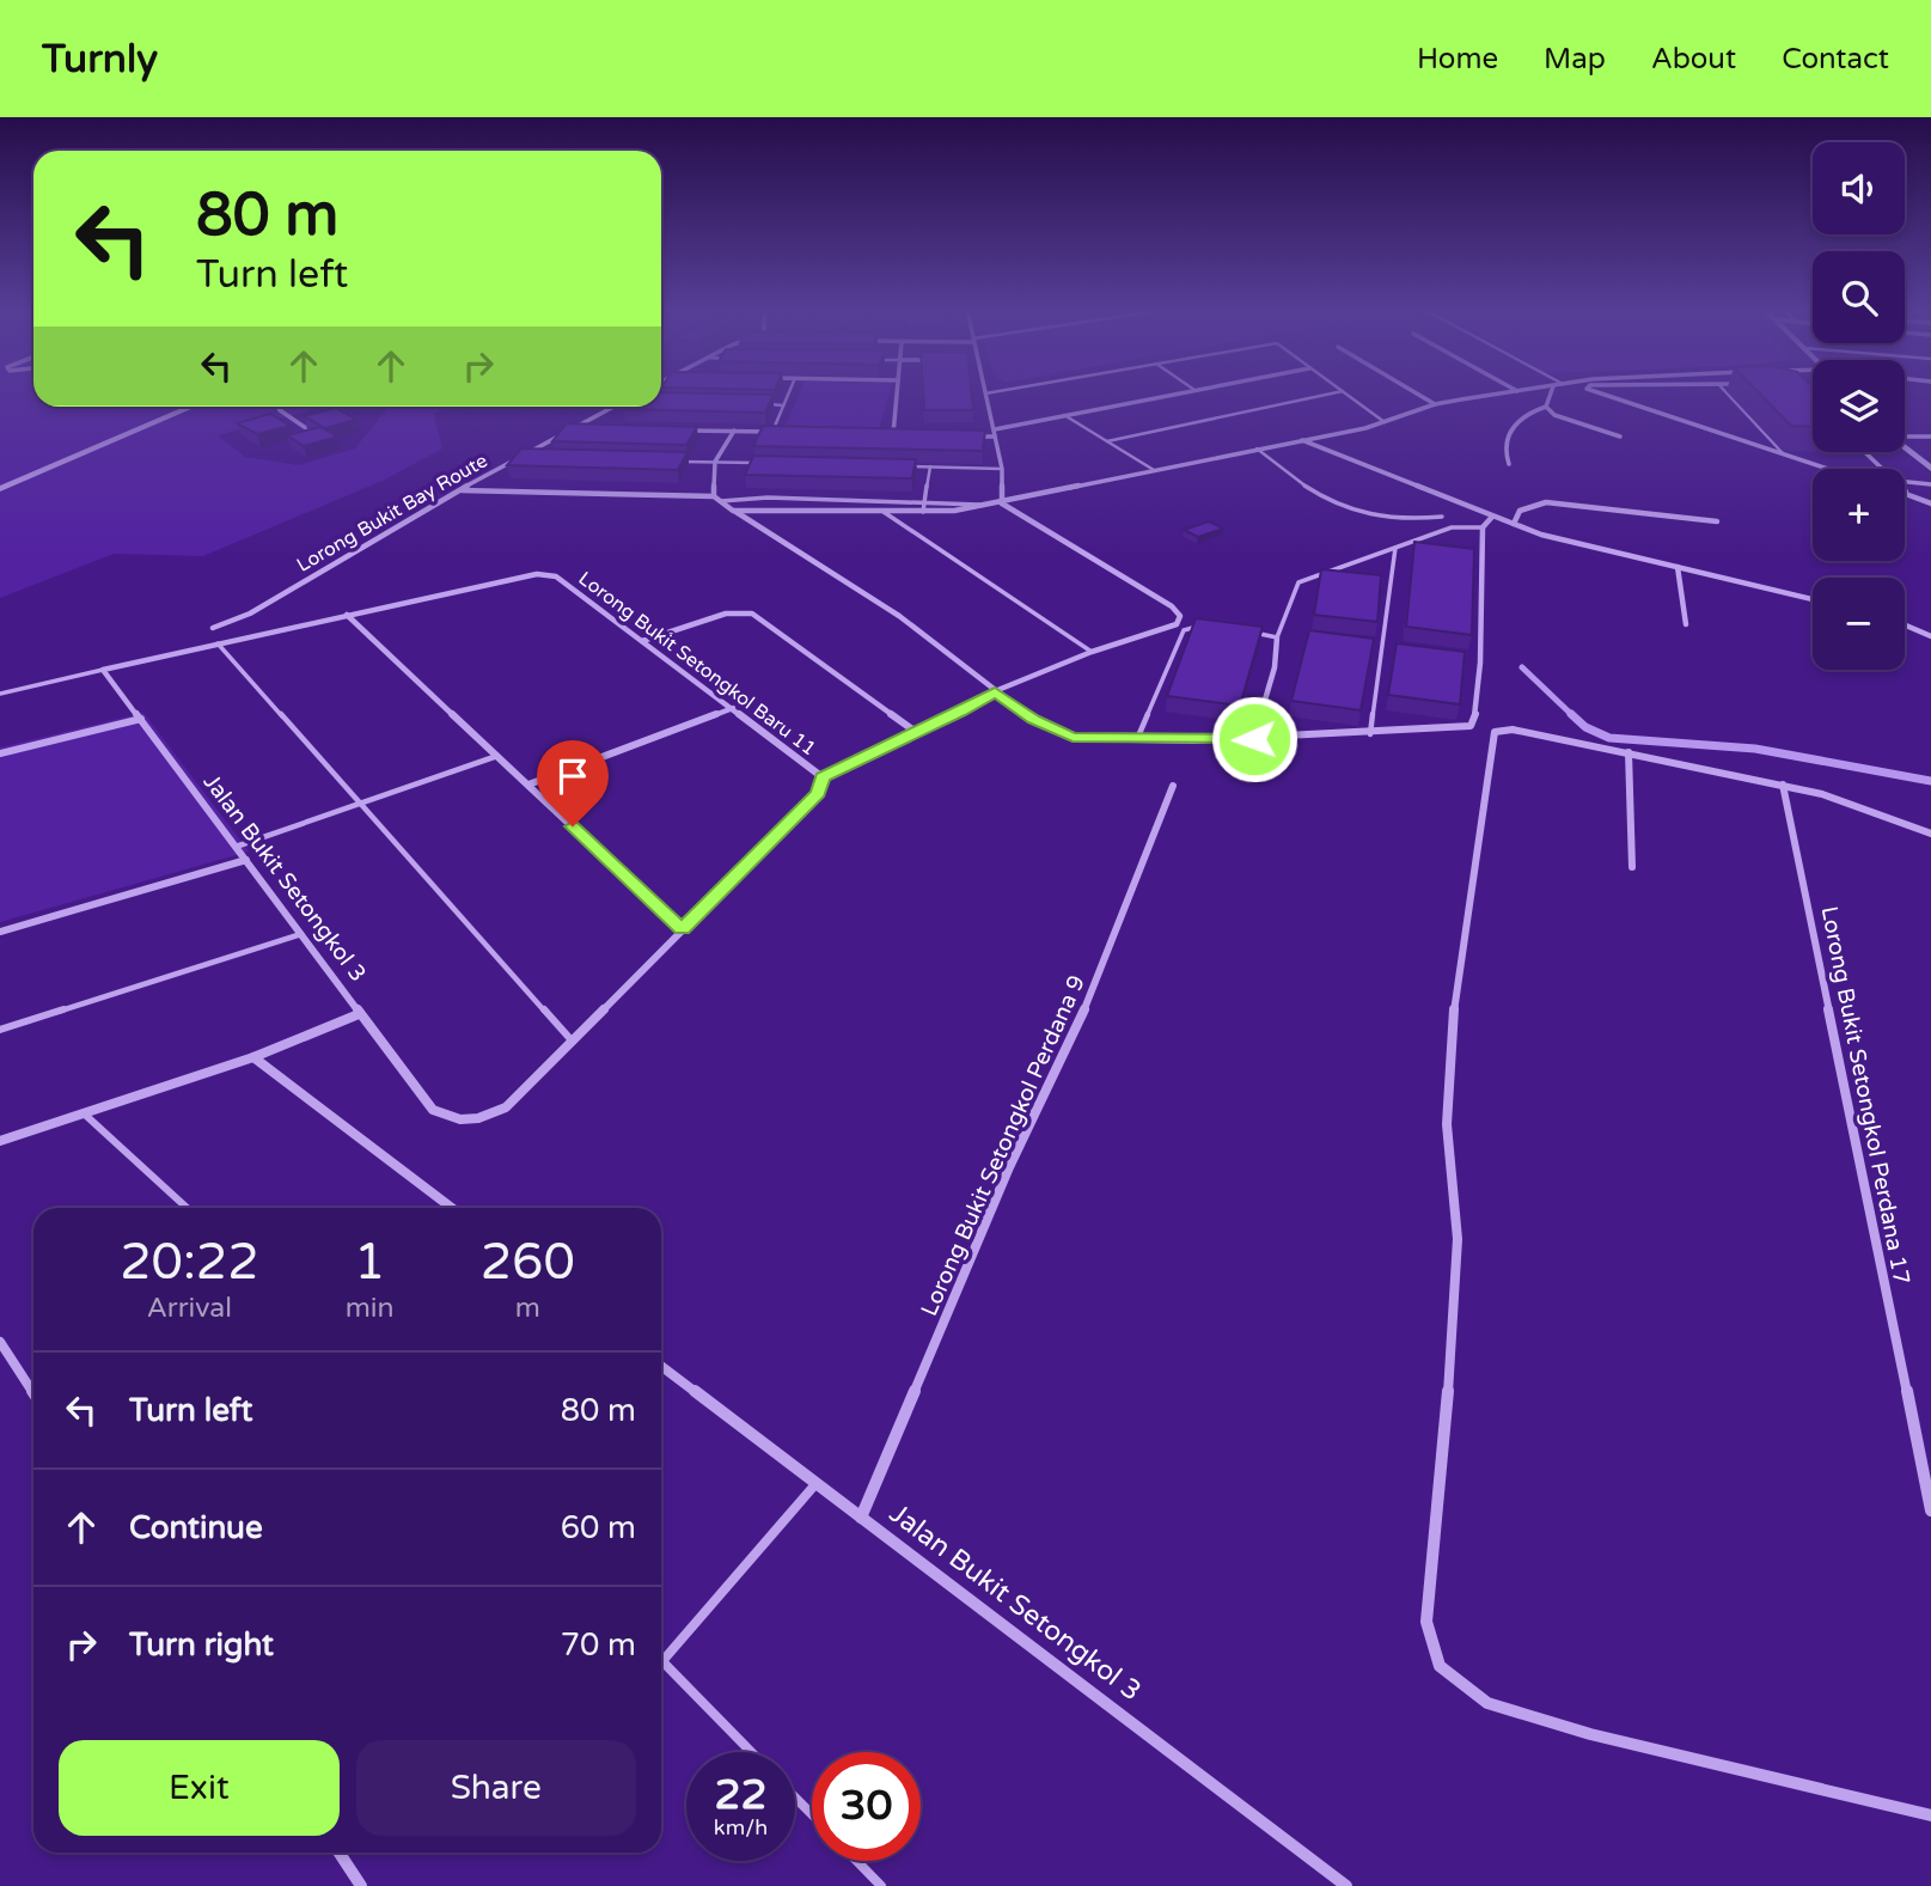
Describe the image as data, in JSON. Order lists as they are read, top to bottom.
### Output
{
  "streets": {
    "street": [
      "Lorong Bukit Bay Route",
      "Lorong Bukit Setongkol Baru 11",
      "Jalan Bukit Setongkol 3",
      "Lorong Bukit Setongkol Perdana 17",
      "Lorong Bukit Setongkol Perdana 9"
    ]
  },
  "crossings": [
    ["Jalan Bukit Setongkol 3", "Lorong Bukit Setongkol Perdana 9"]
  ],
  "page": {
    "header": "Turnly",
    "nav": [
      "Home",
      "Map",
      "About",
      "Contact"
    ],
    "map_buttons": ["+", "−"],
    "turn": ["80 m", "Turn left"],
    "eta": [
      "20:22",
      "Arrival",
      "1",
      "min",
      "260",
      "m"
    ],
    "list": [
      {
        "name": "Turn left",
        "value": "80 m"
      },
      {
        "name": "Continue",
        "value": "60 m"
      },
      {
        "name": "Turn right",
        "value": "70 m"
      }
    ],
    "buttons": ["Exit", "Share"],
    "speed": "22 km/h",
    "limit": "30"
  }
}
